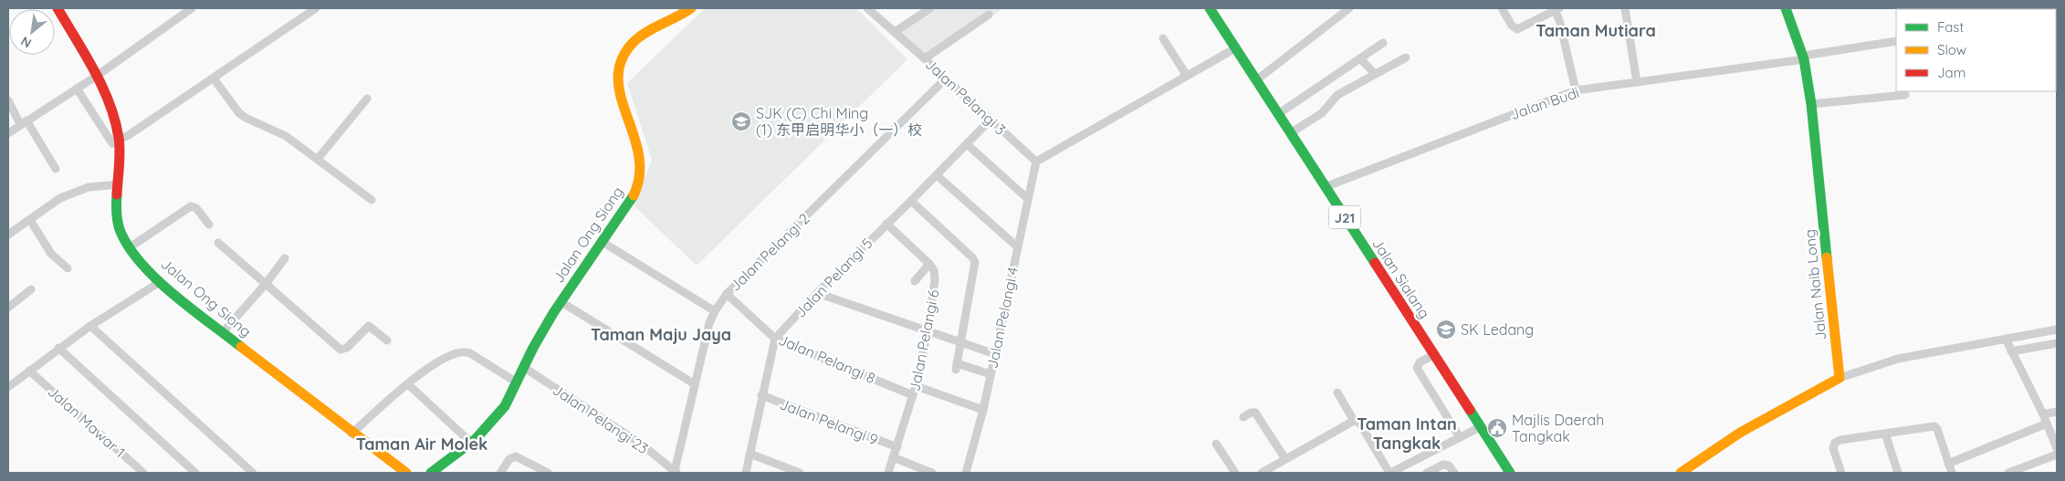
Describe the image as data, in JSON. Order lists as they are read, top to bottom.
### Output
{
  "streets": {
    "street": [
      "Jalan Pelangi 3",
      "Jalan Budi",
      "J21",
      "Jalan Ong Siong",
      "Jalan Pelangi 2",
      "Jalan Pelangi 5",
      "Jalan Sialang",
      "Jalan Naib Long",
      "Jalan Pelangi 4",
      "Jalan Pelangi 6",
      "Jalan Pelangi 8",
      "Jalan Pelangi 23",
      "Jalan Mawar 1",
      "Jalan Pelangi 9"
    ]
  },
  "crossings": [
    ["Jalan Pelangi 3", "Jalan Pelangi 2"],
    ["Jalan Pelangi 3", "Jalan Pelangi 5"],
    ["Jalan Pelangi 3", "Jalan Pelangi 4"],
    ["Jalan Budi", "Jalan Sialang"],
    ["Jalan Budi", "Jalan Naib Long"],
    ["Jalan Ong Siong", "Jalan Pelangi 23"],
    ["Jalan Pelangi 2", "Jalan Pelangi 8"],
    ["Jalan Pelangi 2", "Jalan Pelangi 23"],
    ["Jalan Pelangi 5", "Jalan Pelangi 8"],
    ["Jalan Pelangi 5", "Jalan Pelangi 9"],
    ["Jalan Pelangi 6", "Jalan Pelangi 8"],
    ["Jalan Pelangi 6", "Jalan Pelangi 9"]
  ],
  "districts": [
    "Taman Mutiara",
    "Taman Maju Jaya",
    "Taman Intan Tangkak",
    "Taman Air Molek"
  ],
  "places": {
    "school or university": ["SJK (C) Chi Ming (1) 东甲启明华小（一）校", "SK Ledang"],
    "public building": ["Majlis Daerah Tangkak"]
  },
  "legend": ["Fast", "Slow", "Jam"],
  "north": "bottom left"
}
